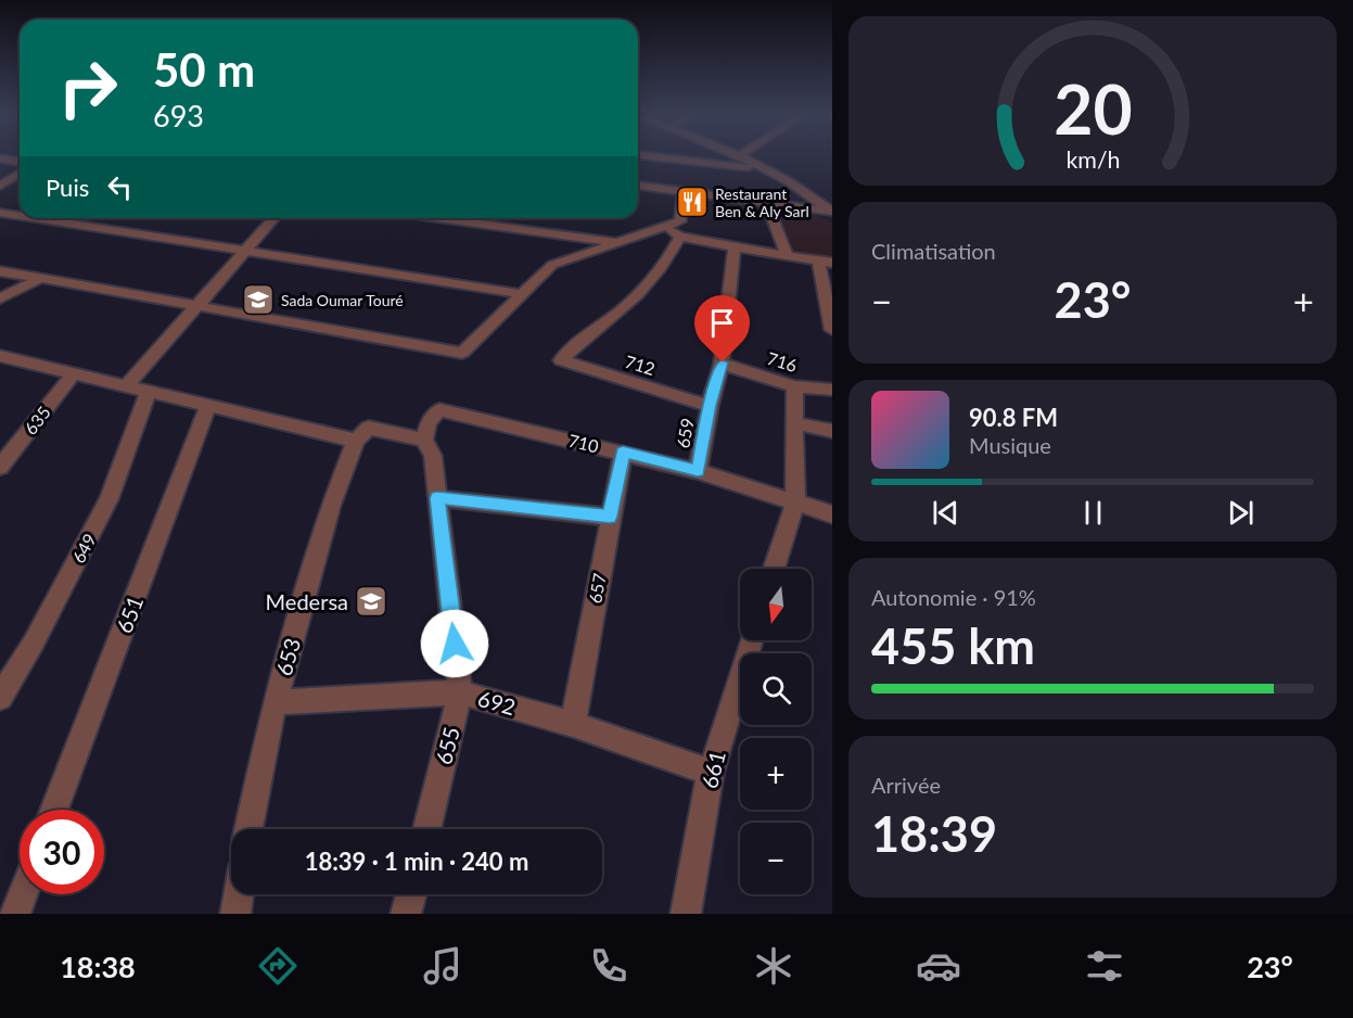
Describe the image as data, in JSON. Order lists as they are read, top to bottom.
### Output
{
  "streets": {
    "street": [
      "716",
      "712",
      "635",
      "659",
      "710",
      "649",
      "657",
      "651",
      "653",
      "692",
      "655",
      "661"
    ]
  },
  "crossings": [
    ["716", "659"],
    ["712", "659"],
    ["659", "710"],
    ["710", "657"],
    ["710", "655"],
    ["657", "692"],
    ["653", "692"],
    ["692", "655"],
    ["692", "661"]
  ],
  "places": {
    "restaurant": ["Restaurant Ben & Aly Sarl"],
    "school or university": ["Sada Oumar Touré", "Medersa"]
  },
  "north": "bottom",
  "page": {
    "turn": ["50 m", "693"],
    "then": "Puis",
    "tile": [
      "Climatisation",
      ["Autonomie · 91%", "455 km"],
      ["Arrivée", "18:39"]
    ],
    "heat": ["−", "23°", "+"],
    "song": ["90.8 FM", "Musique"],
    "map_buttons": ["+", "−"],
    "limit": "30",
    "trip": "18:39 · 1 min · 240 m",
    "tabs": ["18:38", "23°"],
    "gauge": ["20", "km/h"]
  }
}
